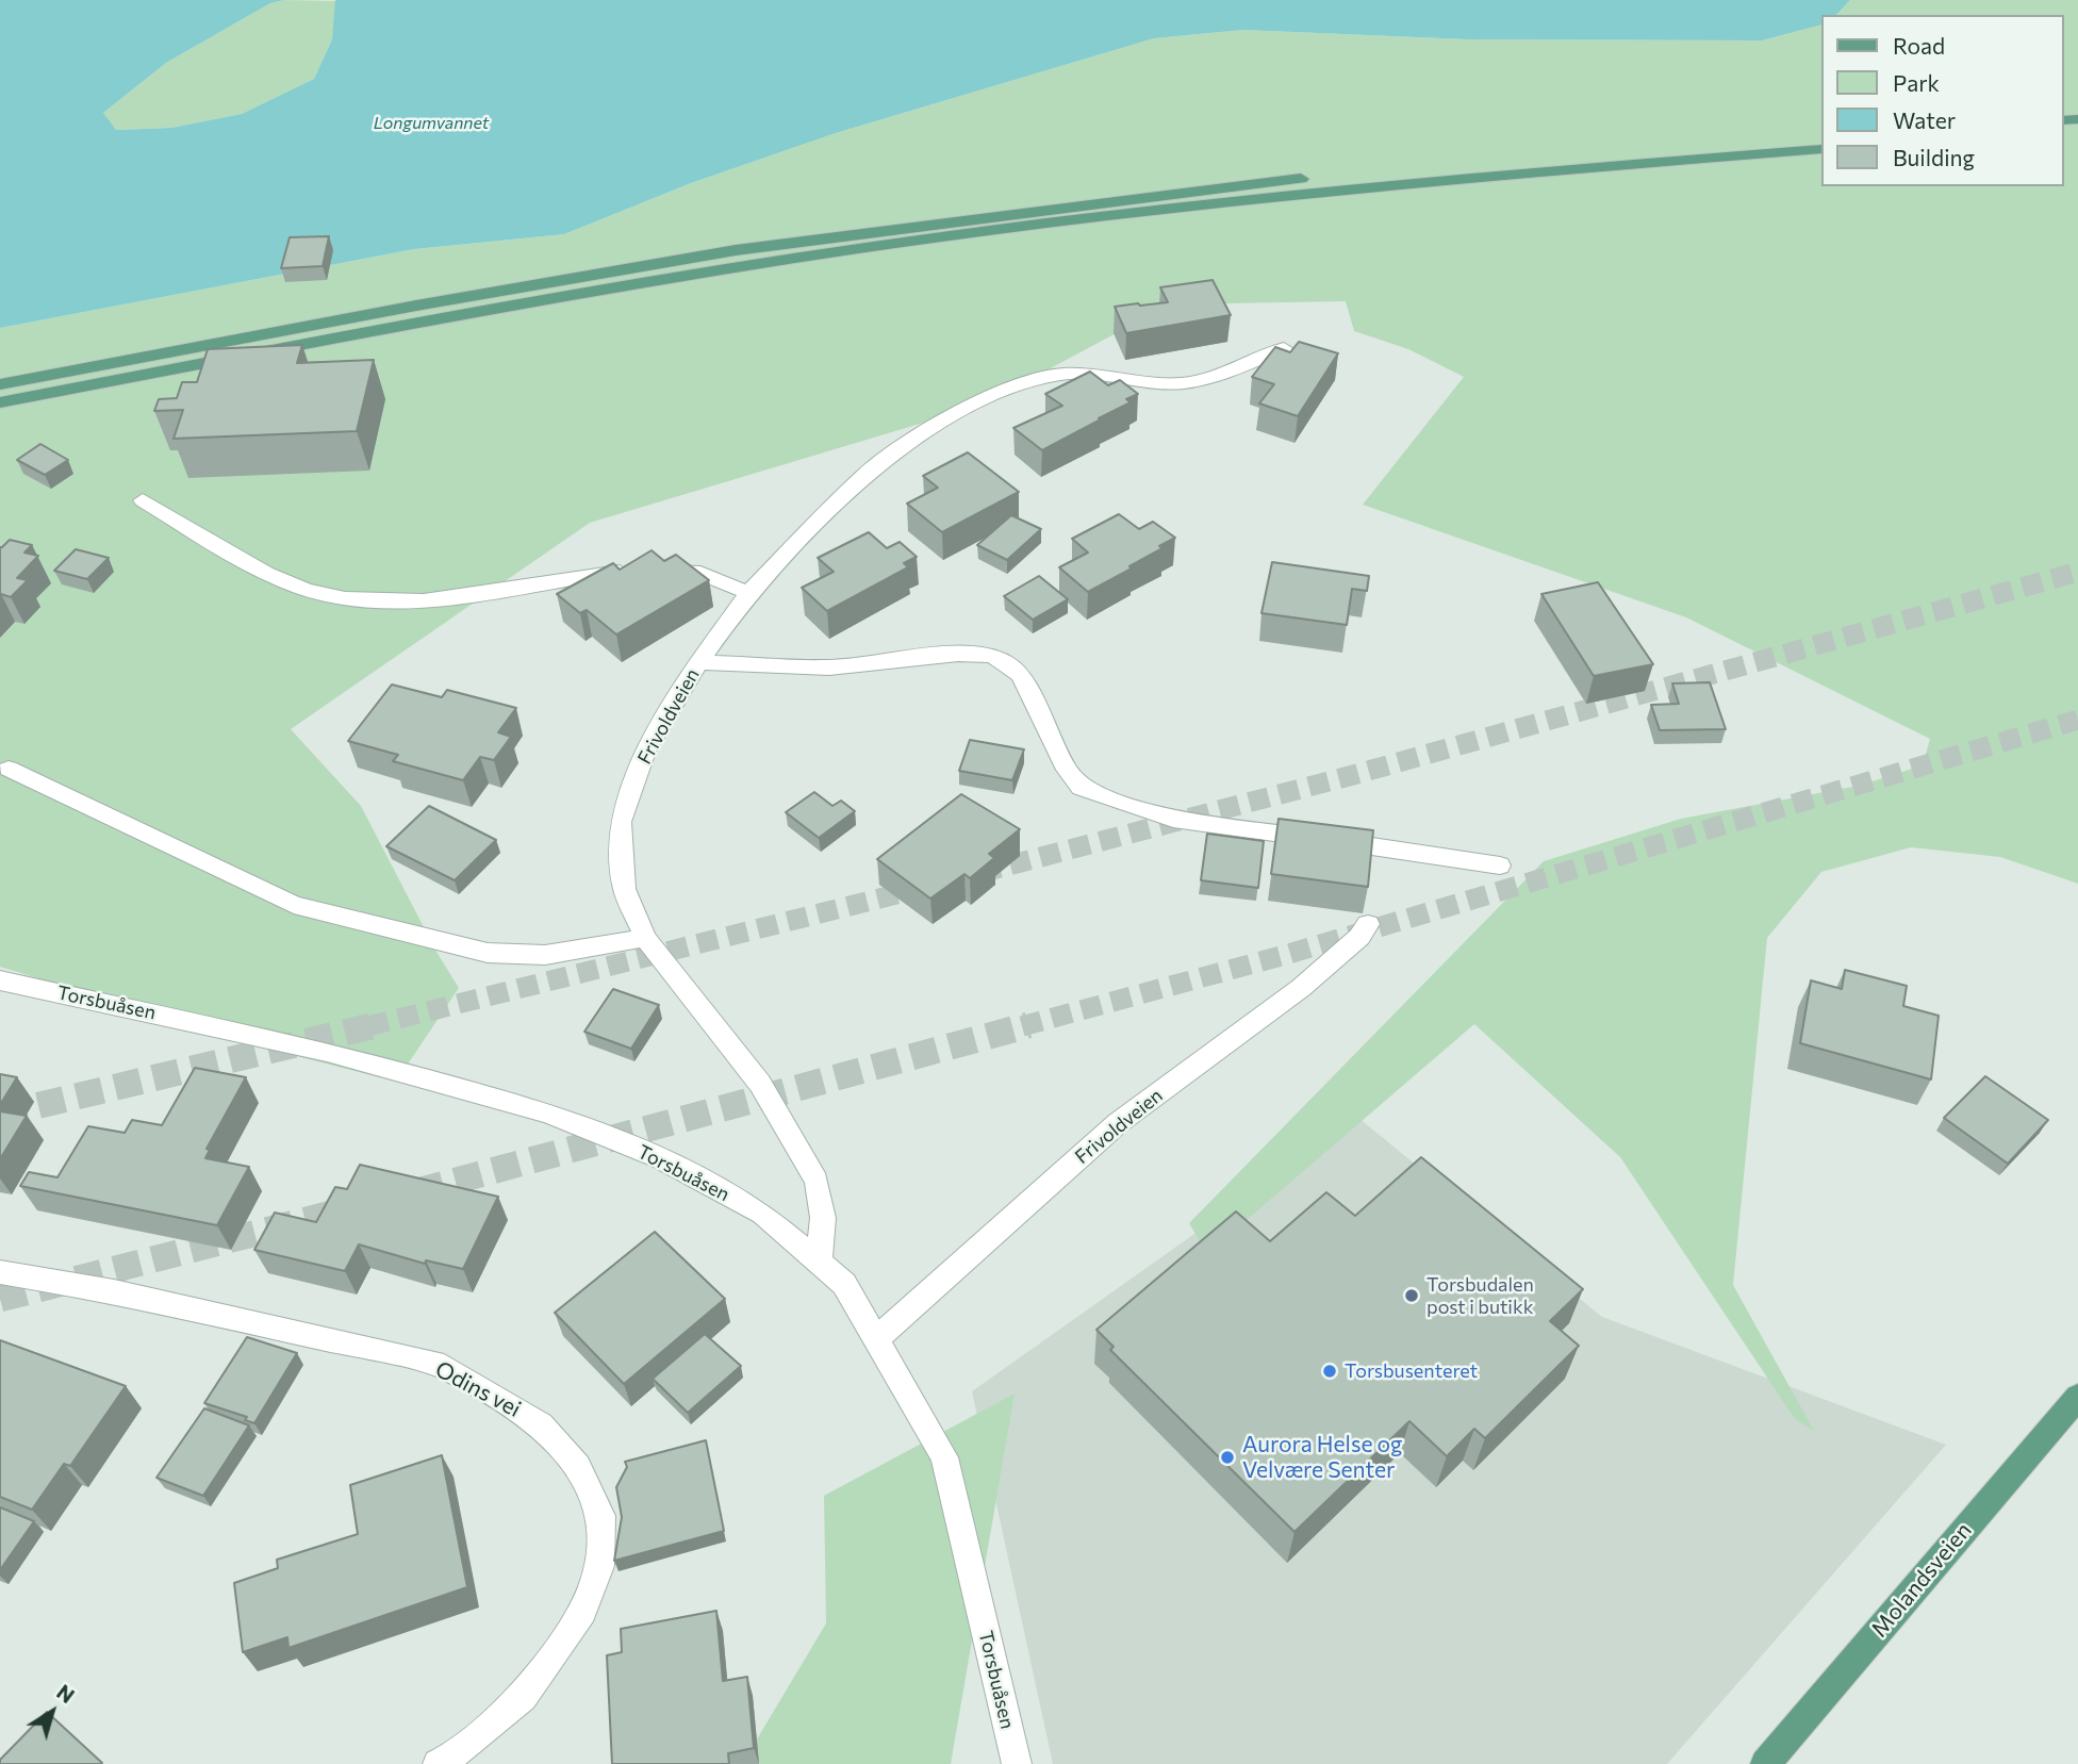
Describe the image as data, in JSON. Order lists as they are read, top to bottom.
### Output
{
  "streets": {
    "main road": ["Molandsveien"],
    "street": ["Frivoldveien", "Torsbuåsen", "Odins vei"]
  },
  "crossings": [
    ["Frivoldveien", "Torsbuåsen"]
  ],
  "water": ["Longumvannet"],
  "places": ["Torsbudalen post i butikk", "Torsbusenteret", "Aurora Helse og Velvære Senter"],
  "legend": [
    "Road",
    "Park",
    "Water",
    "Building"
  ],
  "north": "top right"
}
